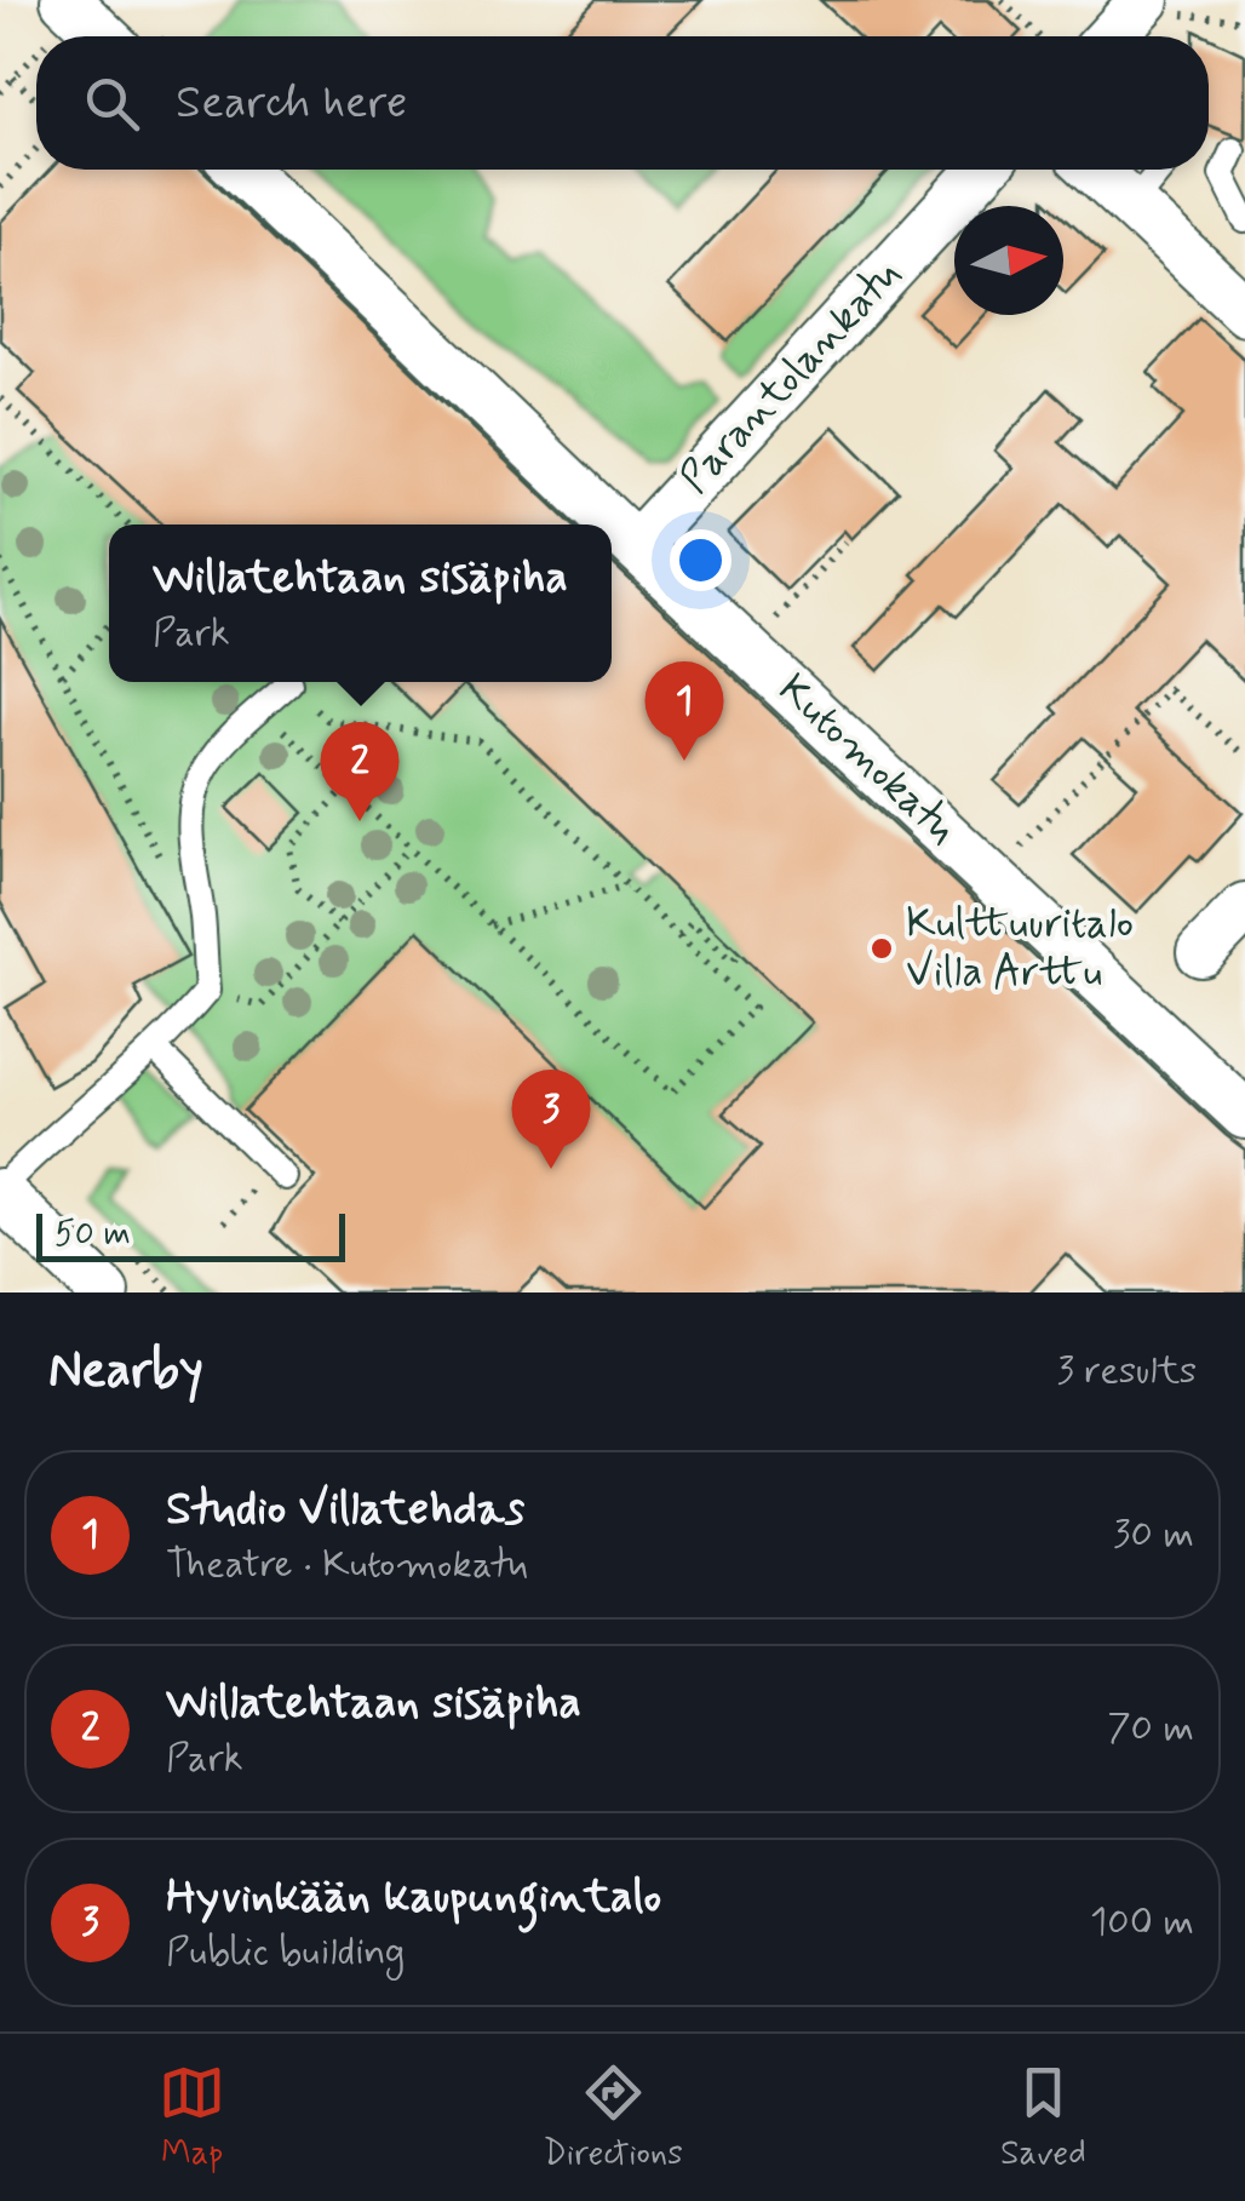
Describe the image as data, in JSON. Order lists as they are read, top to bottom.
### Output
{
  "streets": {
    "street": ["Parantolankatu", "Kutomokatu"]
  },
  "crossings": [
    ["Parantolankatu", "Kutomokatu"]
  ],
  "places": ["Kulttuuritalo Villa Arttu"],
  "scale_bar": "50 m",
  "north": "right",
  "page": {
    "search": "Search here",
    "popup": ["Willatehtaan sisäpiha", "Park"],
    "pins": ["1", "2", "3"],
    "scale": "50 m",
    "heading": ["Nearby", "3 results"],
    "list": [
      {
        "mark": "1",
        "name": "Studio Villatehdas",
        "note": "Theatre · Kutomokatu",
        "value": "30 m"
      },
      {
        "mark": "2",
        "name": "Willatehtaan sisäpiha",
        "note": "Park",
        "value": "70 m"
      },
      {
        "mark": "3",
        "name": "Hyvinkään kaupungintalo",
        "note": "Public building",
        "value": "100 m"
      }
    ],
    "nav": ["Map", "Directions", "Saved"]
  }
}
